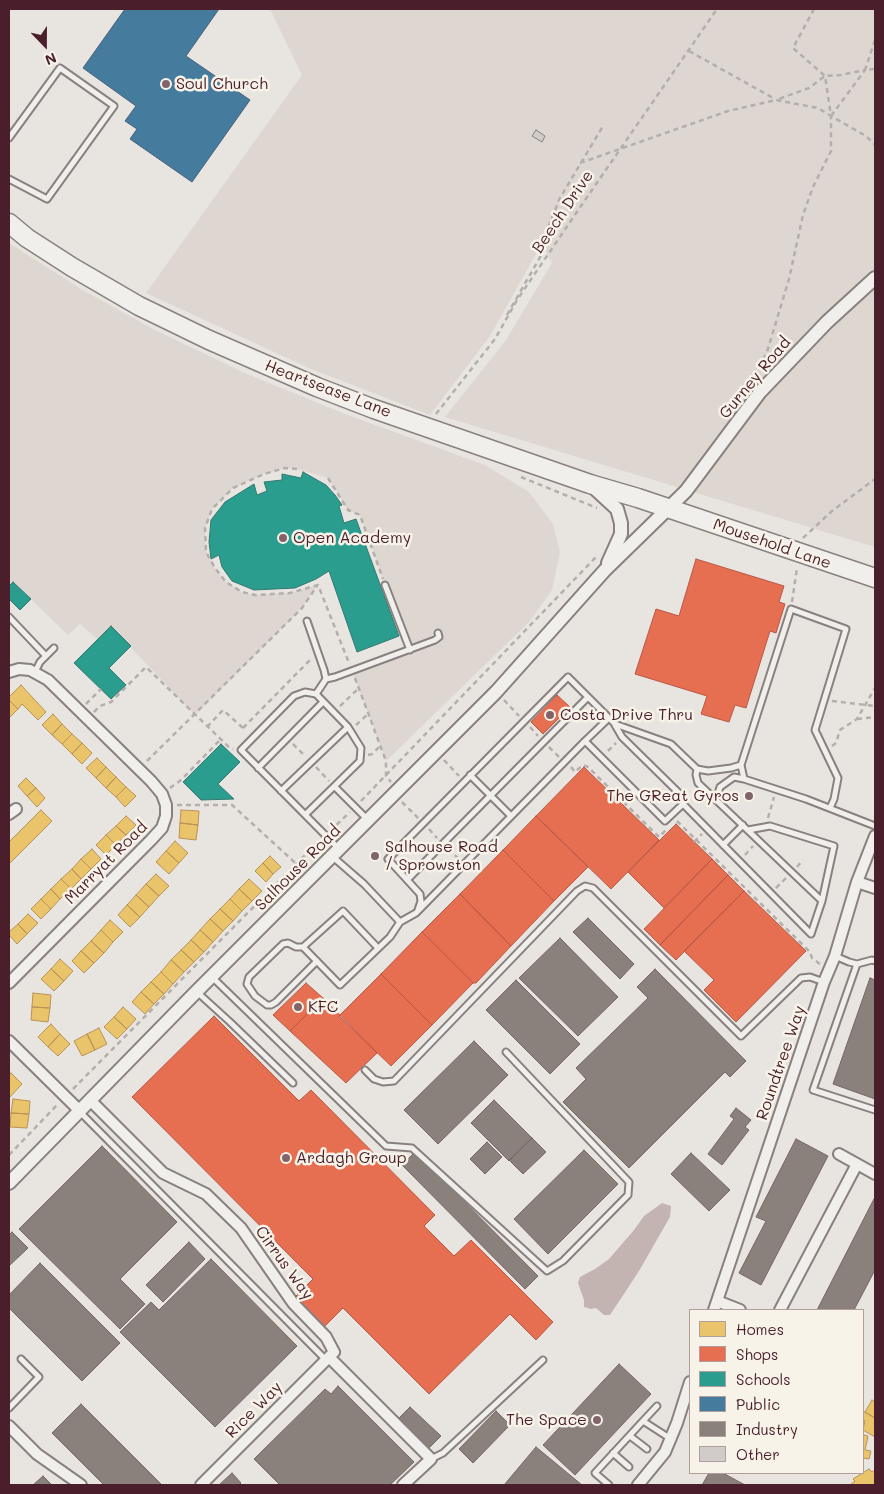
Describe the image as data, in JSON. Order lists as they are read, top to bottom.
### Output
{
  "streets": {
    "highway": ["Heartsease Lane", "Mousehold Lane"],
    "street": [
      "Gurney Road",
      "Marryat Road",
      "Salhouse Road",
      "Roundtree Way",
      "Cirrus Way",
      "Rice Way"
    ],
    "path": ["Beech Drive"]
  },
  "crossings": [
    ["Beech Drive", "Heartsease Lane"],
    ["Gurney Road", "Heartsease Lane"],
    ["Gurney Road", "Mousehold Lane"],
    ["Gurney Road", "Salhouse Road"],
    ["Heartsease Lane", "Mousehold Lane"],
    ["Heartsease Lane", "Salhouse Road"],
    ["Mousehold Lane", "Salhouse Road"],
    ["Salhouse Road", "Cirrus Way"],
    ["Cirrus Way", "Rice Way"]
  ],
  "places": [
    "Soul Church",
    "Open Academy",
    "Costa Drive Thru",
    "The GReat Gyros",
    "Salhouse Road / Sprowston",
    "KFC",
    "Ardagh Group",
    "The Space"
  ],
  "legend": [
    "Homes",
    "Shops",
    "Schools",
    "Public",
    "Industry",
    "Other"
  ],
  "north": "bottom"
}
